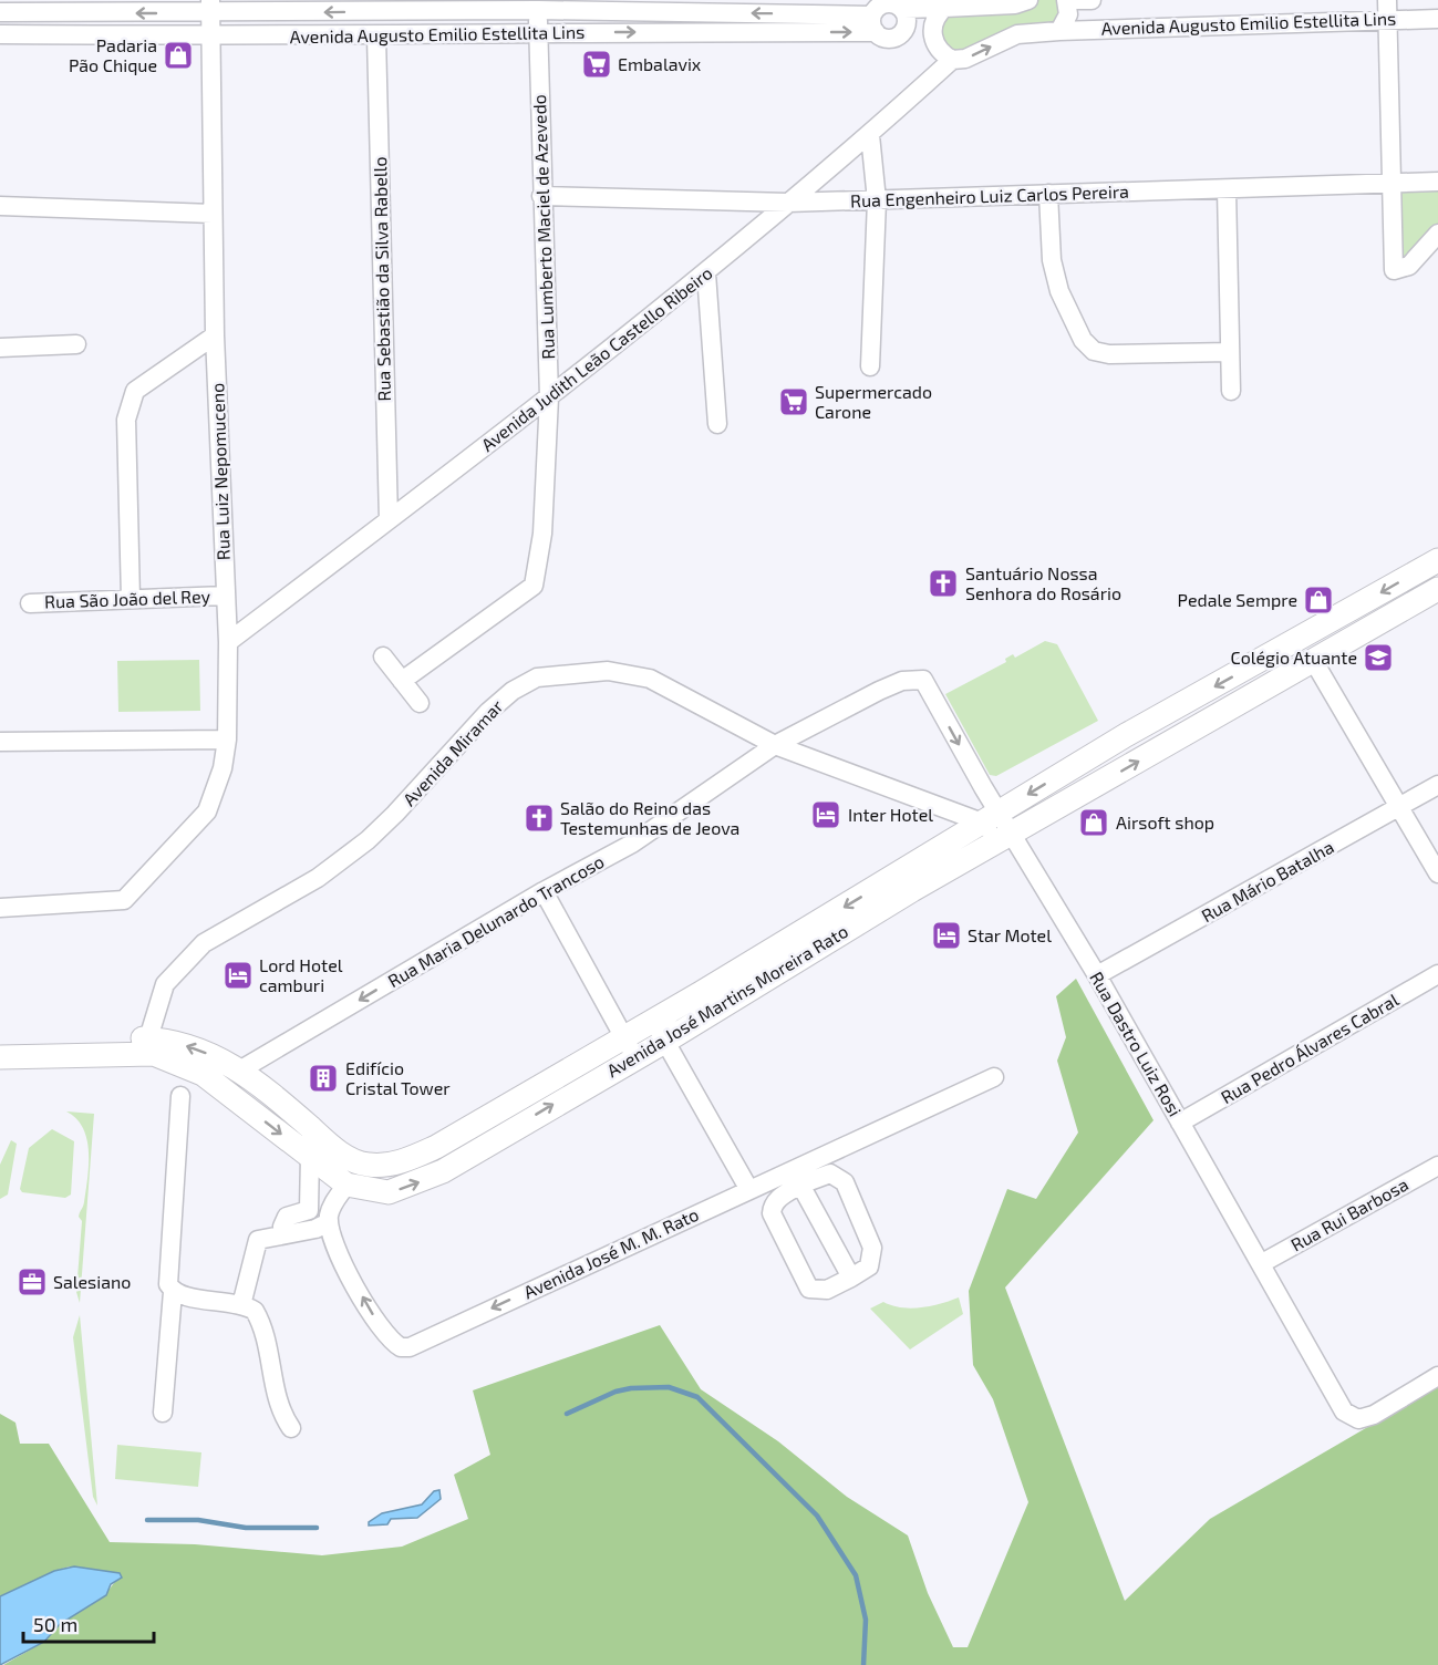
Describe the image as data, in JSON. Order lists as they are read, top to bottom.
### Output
{
  "streets": {
    "street": [
      "Avenida Augusto Emilio Estellita Lins",
      "Rua Engenheiro Luiz Carlos Pereira",
      "Rua Lumberto Maciel de Azevedo",
      "Rua Sebastião da Silva Rabello",
      "Avenida Judith Leão Castello Ribeiro",
      "Rua Luiz Nepomuceno",
      "Rua São João del Rey",
      "Avenida Miramar",
      "Rua Mário Batalha",
      "Rua Maria Delunardo Trancoso",
      "Avenida José Martins Moreira Rato",
      "Rua Dastro Luiz Rosi",
      "Rua Pedro Álvares Cabral",
      "Rua Rui Barbosa",
      "Avenida José M. M. Rato"
    ]
  },
  "crossings": [
    ["Avenida Augusto Emilio Estellita Lins", "Rua Lumberto Maciel de Azevedo"],
    ["Avenida Augusto Emilio Estellita Lins", "Rua Sebastião da Silva Rabello"],
    ["Avenida Augusto Emilio Estellita Lins", "Avenida Judith Leão Castello Ribeiro"],
    ["Avenida Augusto Emilio Estellita Lins", "Rua Luiz Nepomuceno"],
    ["Rua Engenheiro Luiz Carlos Pereira", "Rua Lumberto Maciel de Azevedo"],
    ["Rua Engenheiro Luiz Carlos Pereira", "Avenida Judith Leão Castello Ribeiro"],
    ["Rua Lumberto Maciel de Azevedo", "Avenida Judith Leão Castello Ribeiro"],
    ["Rua Sebastião da Silva Rabello", "Avenida Judith Leão Castello Ribeiro"],
    ["Avenida Judith Leão Castello Ribeiro", "Rua Luiz Nepomuceno"],
    ["Rua Luiz Nepomuceno", "Rua São João del Rey"],
    ["Avenida Miramar", "Rua Maria Delunardo Trancoso"],
    ["Avenida Miramar", "Avenida José Martins Moreira Rato"],
    ["Avenida Miramar", "Rua Dastro Luiz Rosi"],
    ["Rua Mário Batalha", "Rua Dastro Luiz Rosi"],
    ["Rua Maria Delunardo Trancoso", "Avenida José Martins Moreira Rato"],
    ["Rua Maria Delunardo Trancoso", "Rua Dastro Luiz Rosi"],
    ["Avenida José Martins Moreira Rato", "Rua Dastro Luiz Rosi"],
    ["Rua Dastro Luiz Rosi", "Rua Pedro Álvares Cabral"],
    ["Rua Dastro Luiz Rosi", "Rua Rui Barbosa"]
  ],
  "one_way": ["Rua Maria Delunardo Trancoso"],
  "places": {
    "shop": ["Padaria Pão Chique", "Pedale Sempre", "Airsoft shop"],
    "supermarket": ["Embalavix", "Supermercado Carone"],
    "church": ["Santuário Nossa Senhora do Rosário", "Salão do Reino das Testemunhas de Jeova"],
    "school or university": ["Colégio Atuante"],
    "hotel": ["Inter Hotel", "Star Motel", "Lord Hotel camburi"],
    "building": ["Edifício Cristal Tower"],
    "office": ["Salesiano"]
  },
  "scale_bar": "50 m"
}
